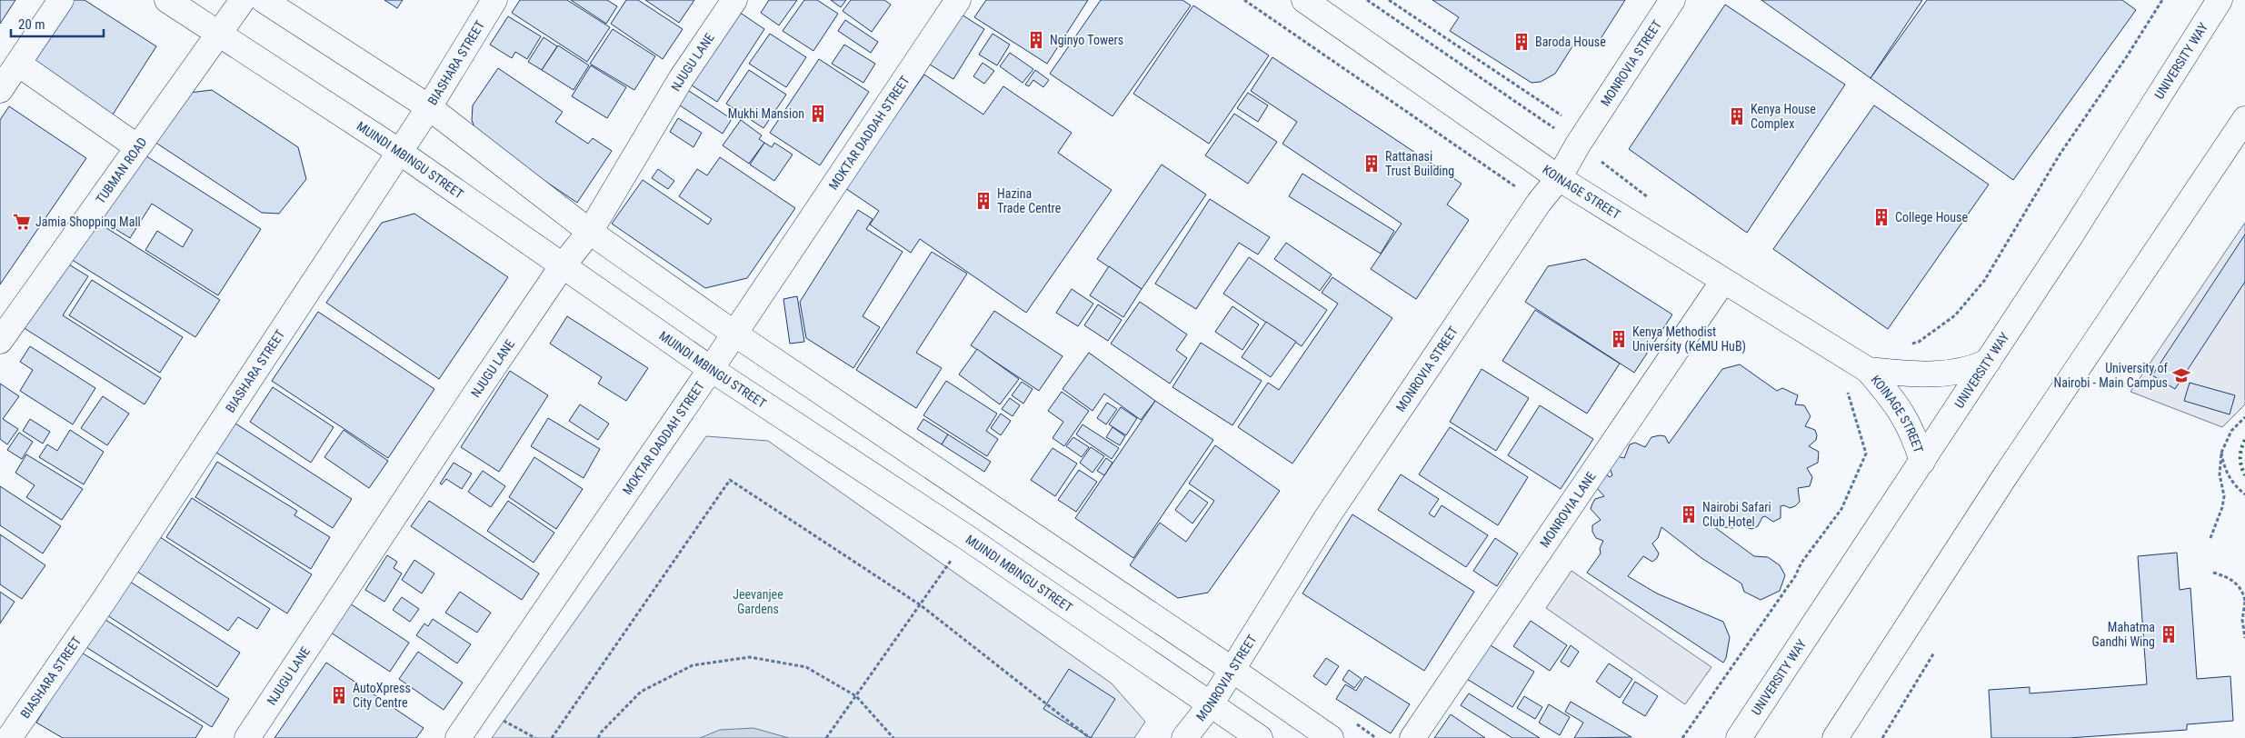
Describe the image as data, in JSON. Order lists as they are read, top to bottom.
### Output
{
  "streets": {
    "main road": [
      "UNIVERSITY WAY",
      "NJUGU LANE",
      "BIASHARA STREET",
      "MONROVIA STREET",
      "MOKTAR DADDAH STREET",
      "MUINDI MBINGU STREET",
      "TUBMAN ROAD",
      "KOINAGE STREET",
      "MONROVIA LANE"
    ]
  },
  "crossings": [
    ["UNIVERSITY WAY", "KOINAGE STREET"],
    ["NJUGU LANE", "MUINDI MBINGU STREET"],
    ["BIASHARA STREET", "MUINDI MBINGU STREET"],
    ["MONROVIA STREET", "MUINDI MBINGU STREET"],
    ["MONROVIA STREET", "KOINAGE STREET"],
    ["MOKTAR DADDAH STREET", "MUINDI MBINGU STREET"],
    ["MUINDI MBINGU STREET", "TUBMAN ROAD"],
    ["KOINAGE STREET", "MONROVIA LANE"]
  ],
  "parks": ["Jeevanjee Gardens"],
  "places": {
    "building": [
      "Nginyo Towers",
      "Baroda House",
      "Mukhi Mansion",
      "Kenya House Complex",
      "Rattanasi Trust Building",
      "Hazina Trade Centre",
      "College House",
      "Kenya Methodist University (KeMU HuB)",
      "Nairobi Safari Club Hotel",
      "Mahatma Gandhi Wing",
      "AutoXpress City Centre"
    ],
    "supermarket": ["Jamia Shopping Mall"],
    "school or university": ["University of Nairobi - Main Campus"]
  },
  "scale_bar": "20 m"
}
